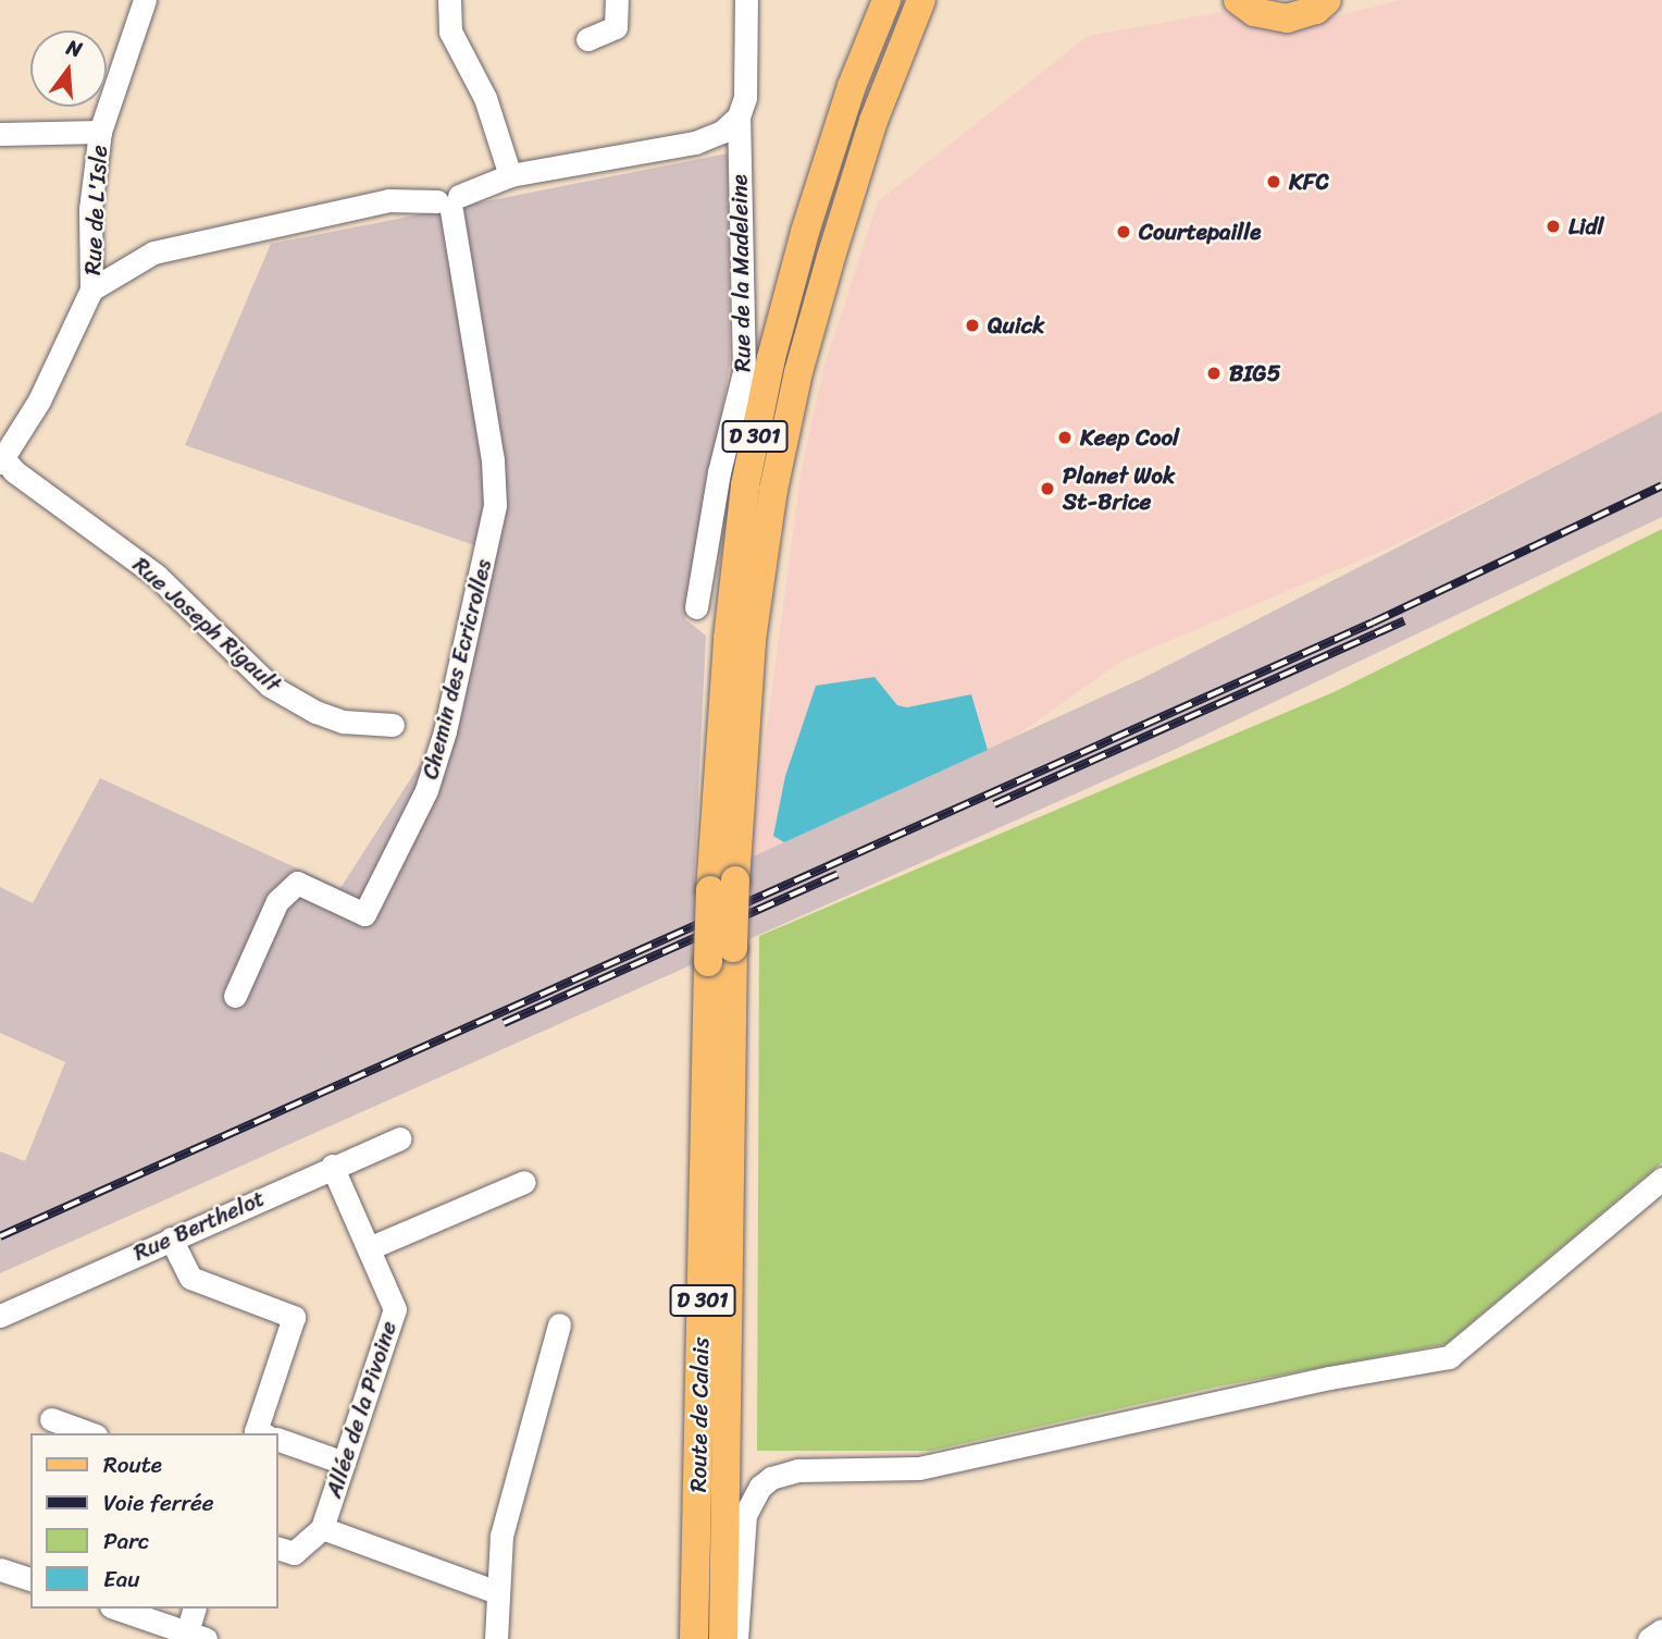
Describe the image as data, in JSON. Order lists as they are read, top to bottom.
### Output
{
  "streets": {
    "main road": ["D 301", "Route de Calais"],
    "street": [
      "Rue de L'Isle",
      "Rue de la Madeleine",
      "Rue Joseph Rigault",
      "Chemin des Ecricrolles",
      "Rue Berthelot",
      "Allée de la Pivoine"
    ]
  },
  "crossings": [
    ["D 301", "Route de Calais"],
    ["Rue Berthelot", "Allée de la Pivoine"]
  ],
  "places": [
    "KFC",
    "Lidl",
    "Courtepaille",
    "Quick",
    "BIG5",
    "Keep Cool",
    "Planet Wok St-Brice"
  ],
  "legend": [
    "Route",
    "Voie ferrée",
    "Parc",
    "Eau"
  ],
  "north": "top"
}
